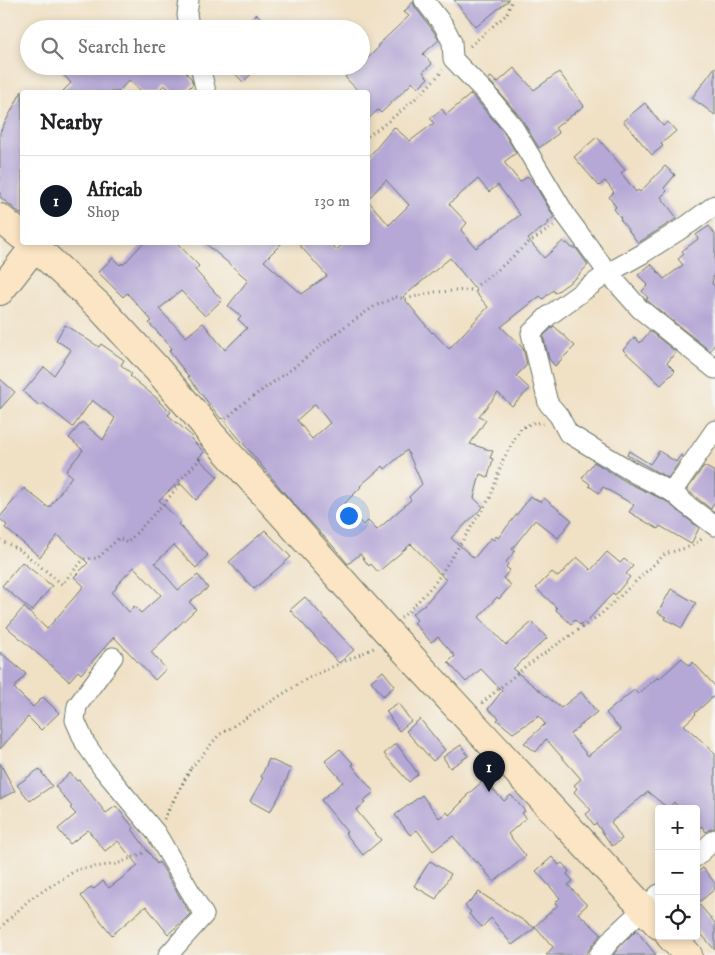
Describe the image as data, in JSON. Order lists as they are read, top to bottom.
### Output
{
  "page": {
    "search": "Search here",
    "heading": "Nearby",
    "list": [
      {
        "mark": "1",
        "name": "Africab",
        "note": "Shop",
        "value": "130 m"
      }
    ],
    "pins": "1",
    "map_buttons": ["+", "−"]
  }
}
